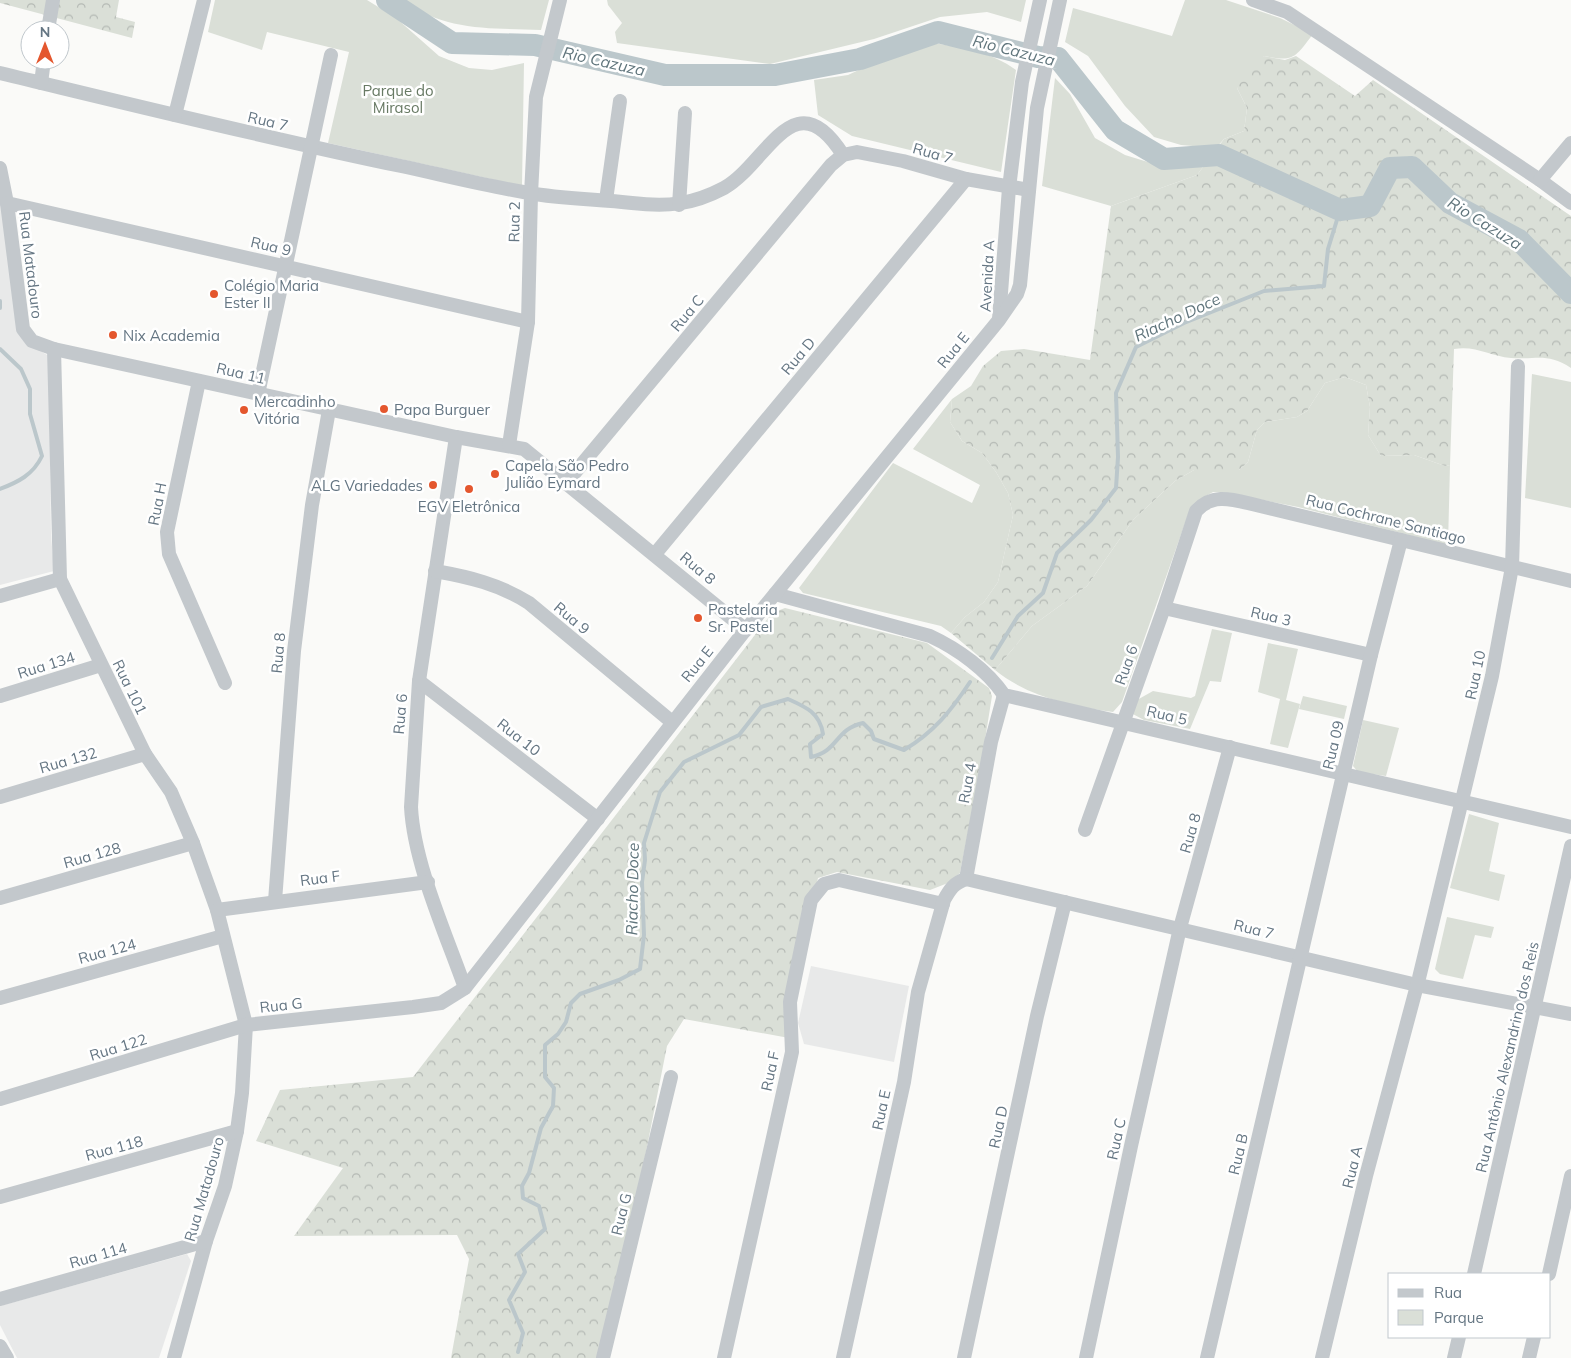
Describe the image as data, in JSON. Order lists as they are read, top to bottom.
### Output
{
  "streets": {
    "street": [
      "Rua 7",
      "Rua 2",
      "Rua 9",
      "Rua Matadouro",
      "Avenida A",
      "Rua C",
      "Rua E",
      "Rua D",
      "Rua 11",
      "Rua H",
      "Rua Cochrane Santiago",
      "Rua 8",
      "Rua 3",
      "Rua 134",
      "Rua 6",
      "Rua 10",
      "Rua 101",
      "Rua 5",
      "Rua 09",
      "Rua 132",
      "Rua 4",
      "Rua 128",
      "Rua F",
      "Rua 124",
      "Rua G",
      "Rua 122",
      "Rua Antônio Alexandrino dos Reis",
      "Rua 118",
      "Rua B",
      "Rua A",
      "Rua 114"
    ]
  },
  "crossings": [
    ["Rua 7", "Rua 2"],
    ["Rua 7", "Avenida A"],
    ["Rua 7", "Rua C"],
    ["Rua 7", "Rua E"],
    ["Rua 7", "Rua D"],
    ["Rua 7", "Rua 8"],
    ["Rua 7", "Rua 10"],
    ["Rua 7", "Rua 09"],
    ["Rua 7", "Rua 4"],
    ["Rua 7", "Rua Antônio Alexandrino dos Reis"],
    ["Rua 7", "Rua B"],
    ["Rua 7", "Rua A"],
    ["Rua 2", "Rua 9"],
    ["Rua 2", "Rua 11"],
    ["Rua 2", "Rua 8"],
    ["Rua 9", "Rua Matadouro"],
    ["Rua 9", "Rua E"],
    ["Rua 9", "Rua 6"],
    ["Rua Matadouro", "Rua 11"],
    ["Rua Matadouro", "Rua 101"],
    ["Rua Matadouro", "Rua G"],
    ["Rua Matadouro", "Rua 122"],
    ["Rua Matadouro", "Rua 118"],
    ["Rua Matadouro", "Rua 114"],
    ["Avenida A", "Rua E"],
    ["Rua C", "Rua 8"],
    ["Rua E", "Rua 8"],
    ["Rua E", "Rua 6"],
    ["Rua E", "Rua 10"],
    ["Rua E", "Rua 4"],
    ["Rua E", "Rua F"],
    ["Rua E", "Rua G"],
    ["Rua D", "Rua 8"],
    ["Rua 11", "Rua H"],
    ["Rua 11", "Rua 8"],
    ["Rua 11", "Rua 6"],
    ["Rua 11", "Rua 101"],
    ["Rua Cochrane Santiago", "Rua 6"],
    ["Rua Cochrane Santiago", "Rua 10"],
    ["Rua Cochrane Santiago", "Rua 09"],
    ["Rua 8", "Rua 5"],
    ["Rua 8", "Rua F"],
    ["Rua 3", "Rua 6"],
    ["Rua 3", "Rua 09"],
    ["Rua 134", "Rua 101"],
    ["Rua 6", "Rua 10"],
    ["Rua 6", "Rua 5"],
    ["Rua 6", "Rua F"],
    ["Rua 6", "Rua G"],
    ["Rua 10", "Rua 5"],
    ["Rua 10", "Rua A"],
    ["Rua 101", "Rua 132"],
    ["Rua 101", "Rua 128"],
    ["Rua 101", "Rua F"],
    ["Rua 101", "Rua 124"],
    ["Rua 101", "Rua G"],
    ["Rua 101", "Rua 122"],
    ["Rua 5", "Rua 09"],
    ["Rua 5", "Rua 4"],
    ["Rua 09", "Rua B"],
    ["Rua G", "Rua 122"]
  ],
  "water": ["Rio Cazuza", "Riacho Doce"],
  "parks": ["Parque do Mirasol"],
  "places": [
    "Colégio Maria Ester II",
    "Nix Academia",
    "Papa Burguer",
    "Mercadinho Vitória",
    "Capela São Pedro Julião Eymard",
    "ALG Variedades",
    "EGV Eletrônica",
    "Pastelaria Sr. Pastel"
  ],
  "legend": ["Rua", "Parque"],
  "north": "top"
}
